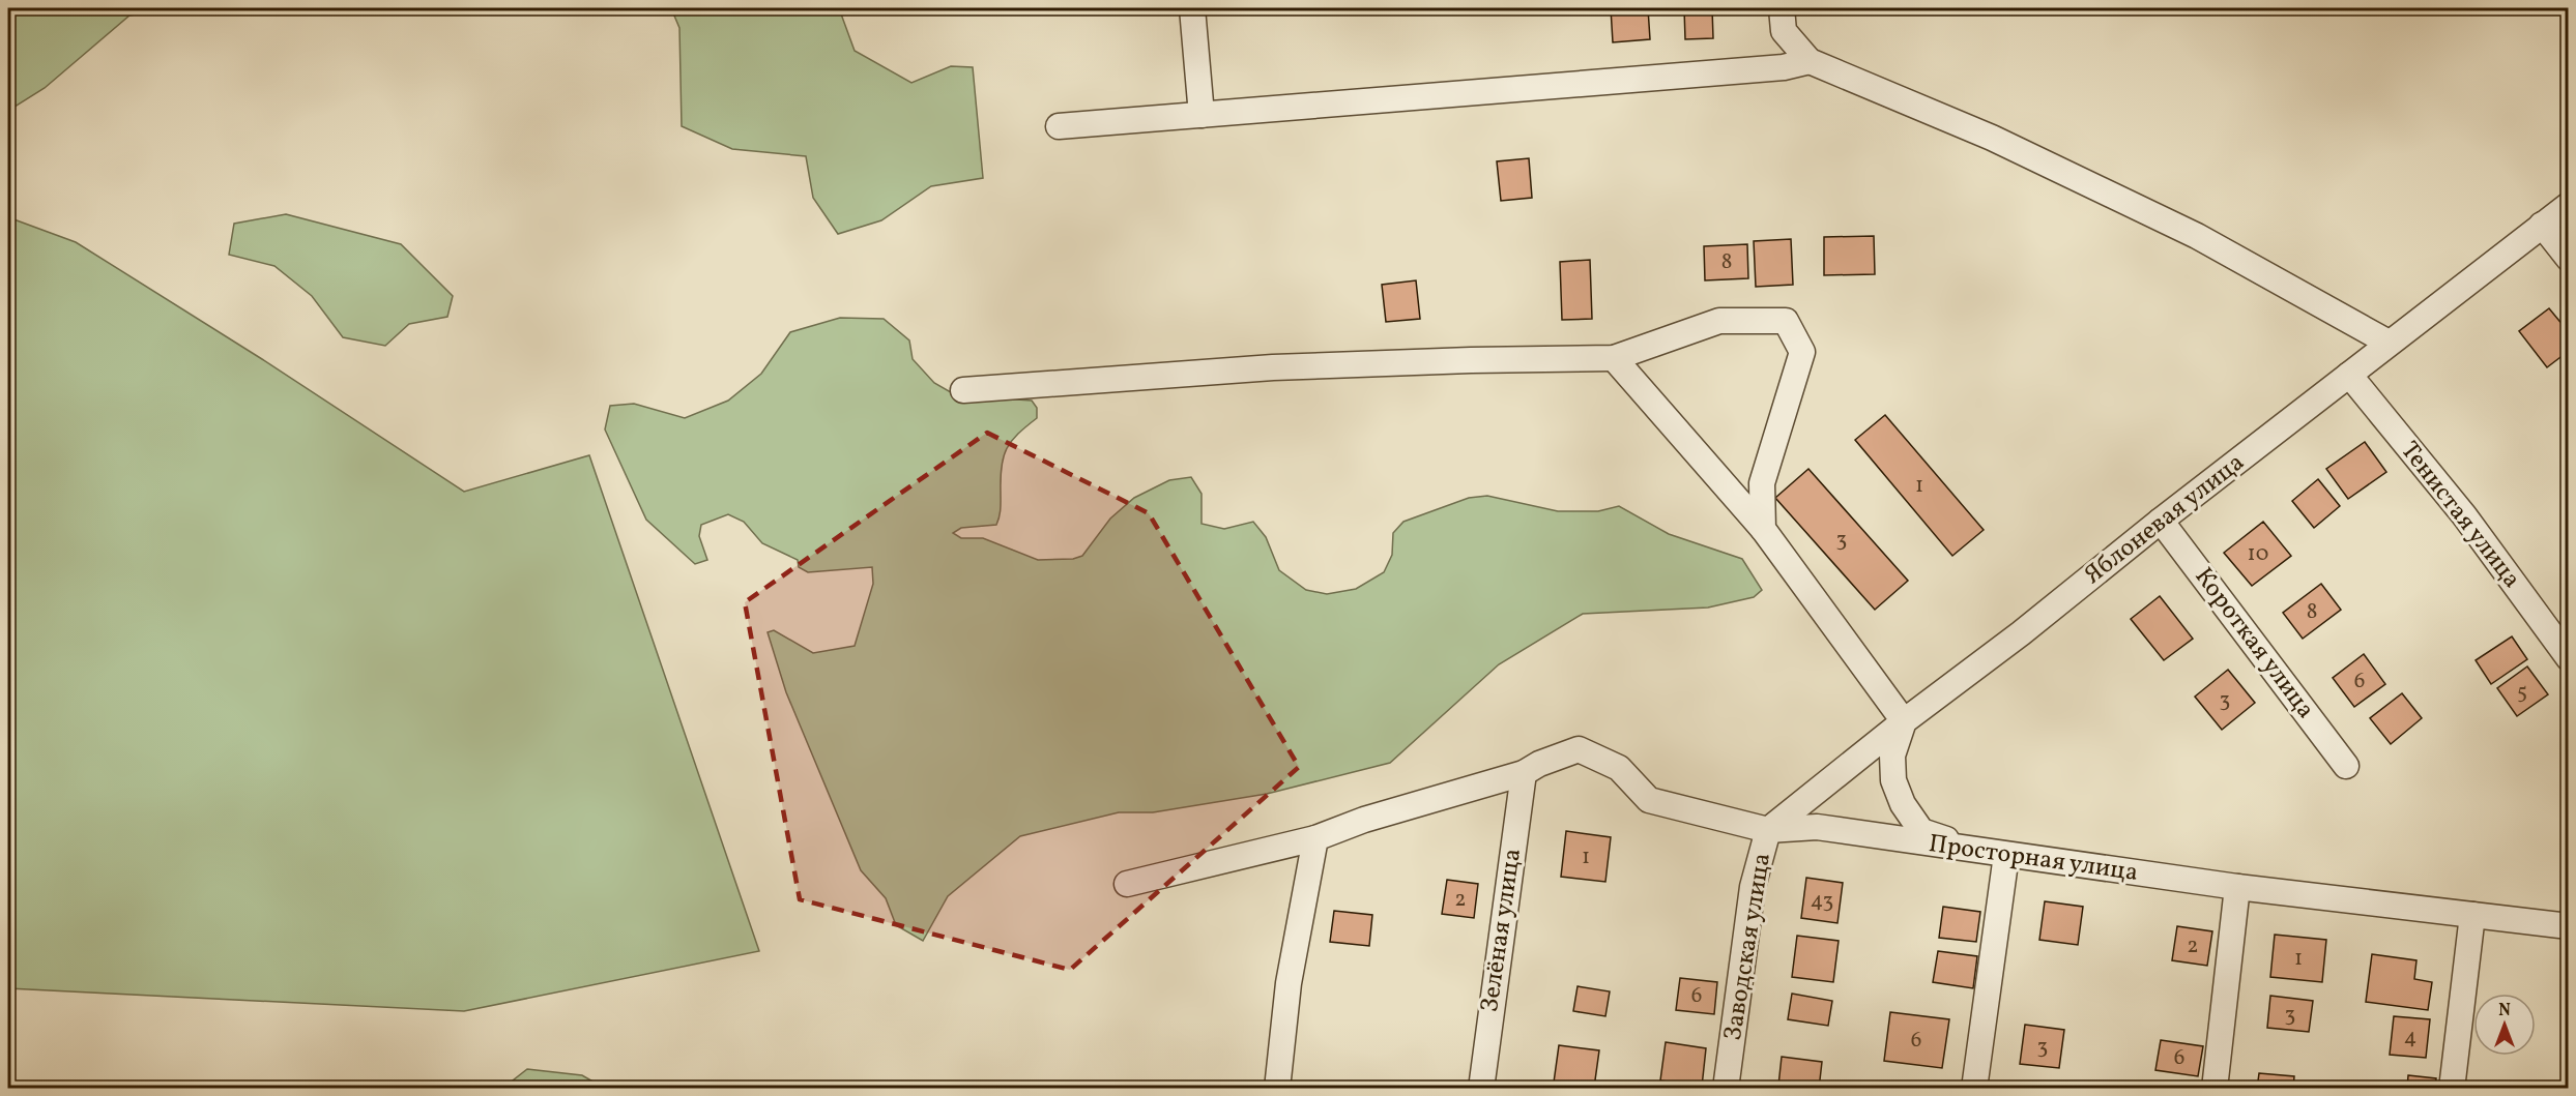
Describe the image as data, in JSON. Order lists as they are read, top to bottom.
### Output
{
  "streets": {
    "street": [
      "Тенистая улица",
      "Яблоневая улица",
      "Короткая улица",
      "Просторная улица",
      "Зелёная улица",
      "Заводская улица"
    ]
  },
  "crossings": [
    ["Тенистая улица", "Яблоневая улица"],
    ["Яблоневая улица", "Короткая улица"],
    ["Яблоневая улица", "Заводская улица"],
    ["Просторная улица", "Зелёная улица"],
    ["Просторная улица", "Заводская улица"]
  ],
  "house_numbers": [
    "8",
    "1",
    "3",
    "10",
    "8",
    "6",
    "5",
    "3",
    "1",
    "2",
    "43",
    "2",
    "1",
    "6",
    "3",
    "4",
    "6",
    "3",
    "6"
  ],
  "north": "top"
}
